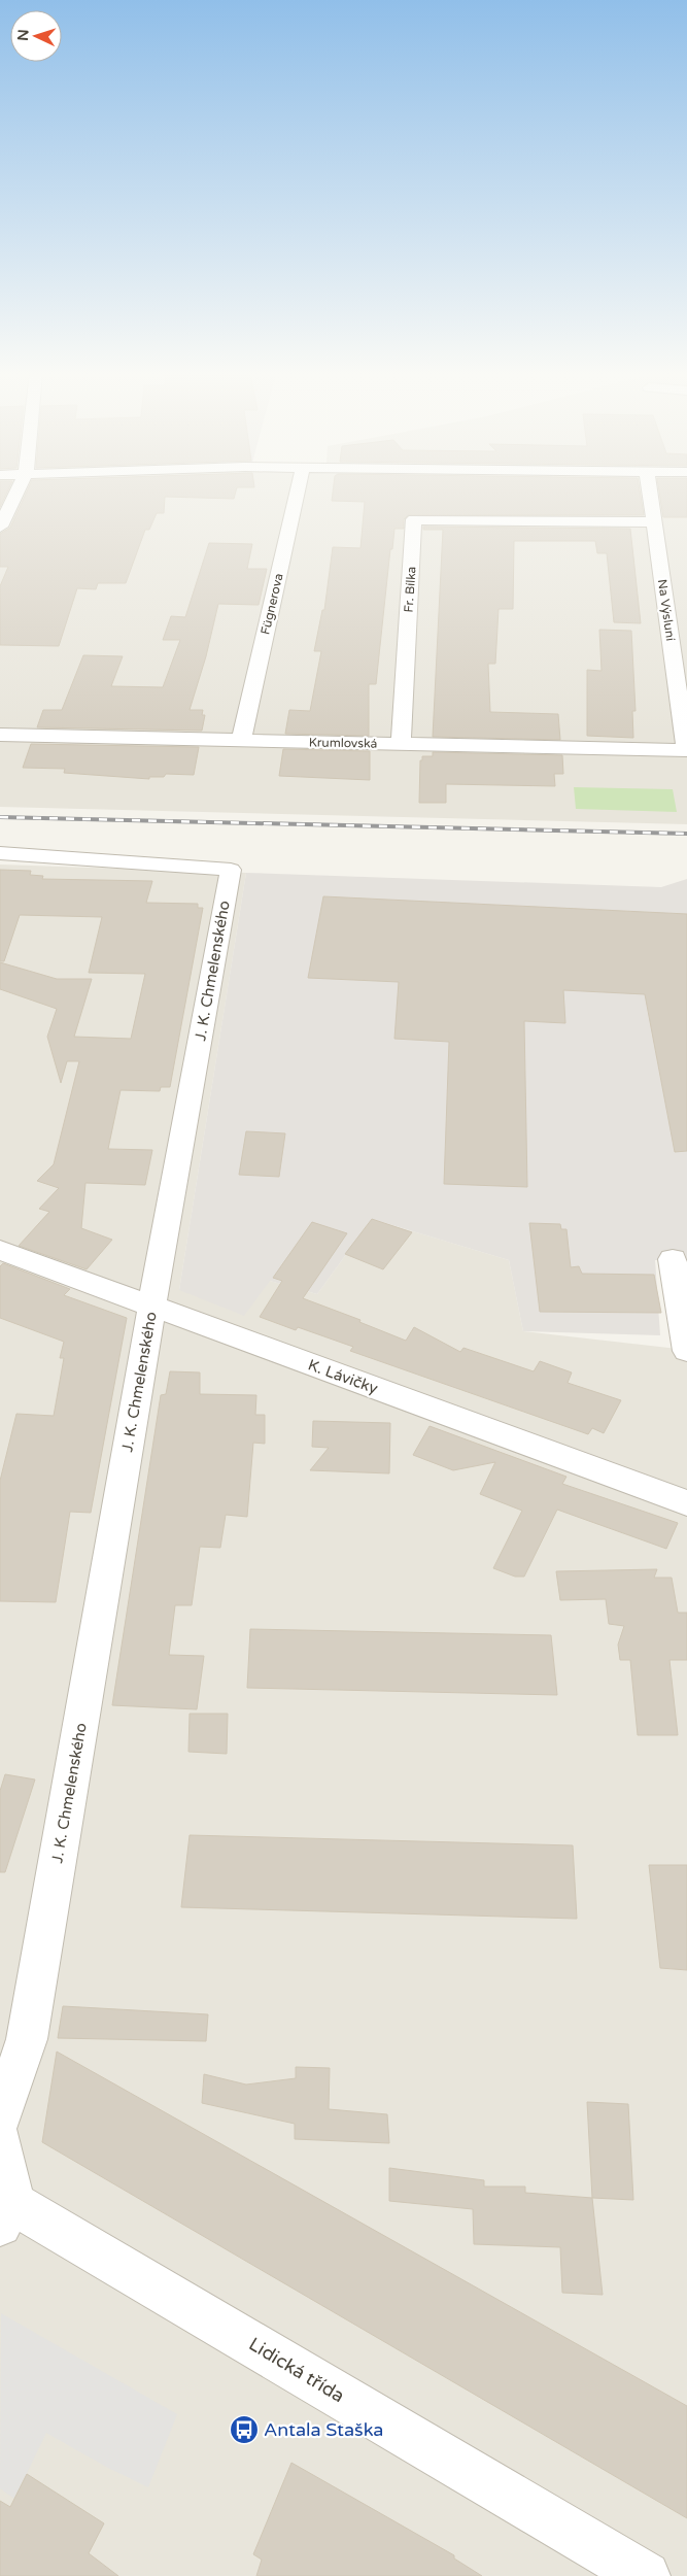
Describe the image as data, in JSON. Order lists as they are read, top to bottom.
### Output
{
  "streets": {
    "street": [
      "Fr. Bílka",
      "Fügnerova",
      "Na Výsluní",
      "Krumlovská",
      "J. K. Chmelenského",
      "K. Lávičky",
      "Lidická třída"
    ]
  },
  "crossings": [
    ["Fr. Bílka", "Na Výsluní"],
    ["Fr. Bílka", "Krumlovská"],
    ["Fügnerova", "Krumlovská"],
    ["Na Výsluní", "Krumlovská"],
    ["J. K. Chmelenského", "K. Lávičky"]
  ],
  "places": {
    "bus stop": ["Antala Staška"]
  },
  "north": "left"
}
